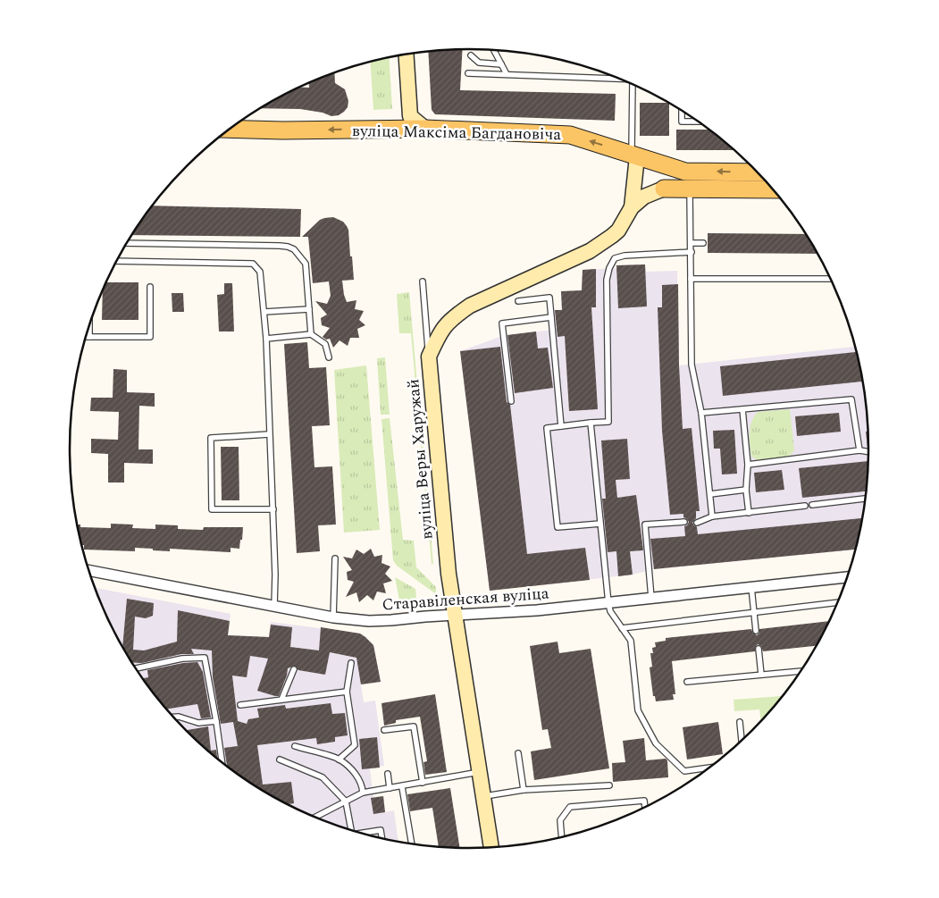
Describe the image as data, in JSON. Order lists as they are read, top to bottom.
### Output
{
  "streets": {
    "main road": ["вуліца Максіма Багдановіча", "вуліца Веры Харужай"],
    "street": ["Старавіленская вуліца"]
  },
  "crossings": [
    ["вуліца Веры Харужай", "Старавіленская вуліца"]
  ],
  "one_way": ["вуліца Максіма Багдановіча"]
}
